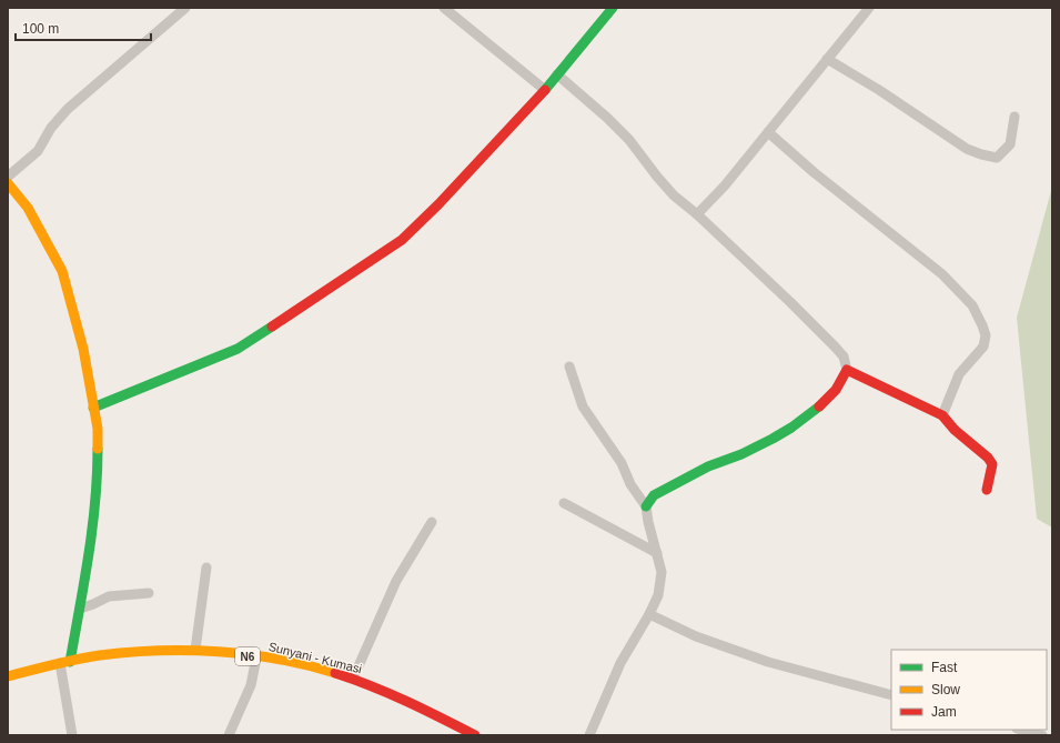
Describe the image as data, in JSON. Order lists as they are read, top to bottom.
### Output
{
  "streets": {
    "street": ["N6", "Sunyani - Kumasi"]
  },
  "legend": ["Fast", "Slow", "Jam"],
  "scale_bar": "100 m"
}
